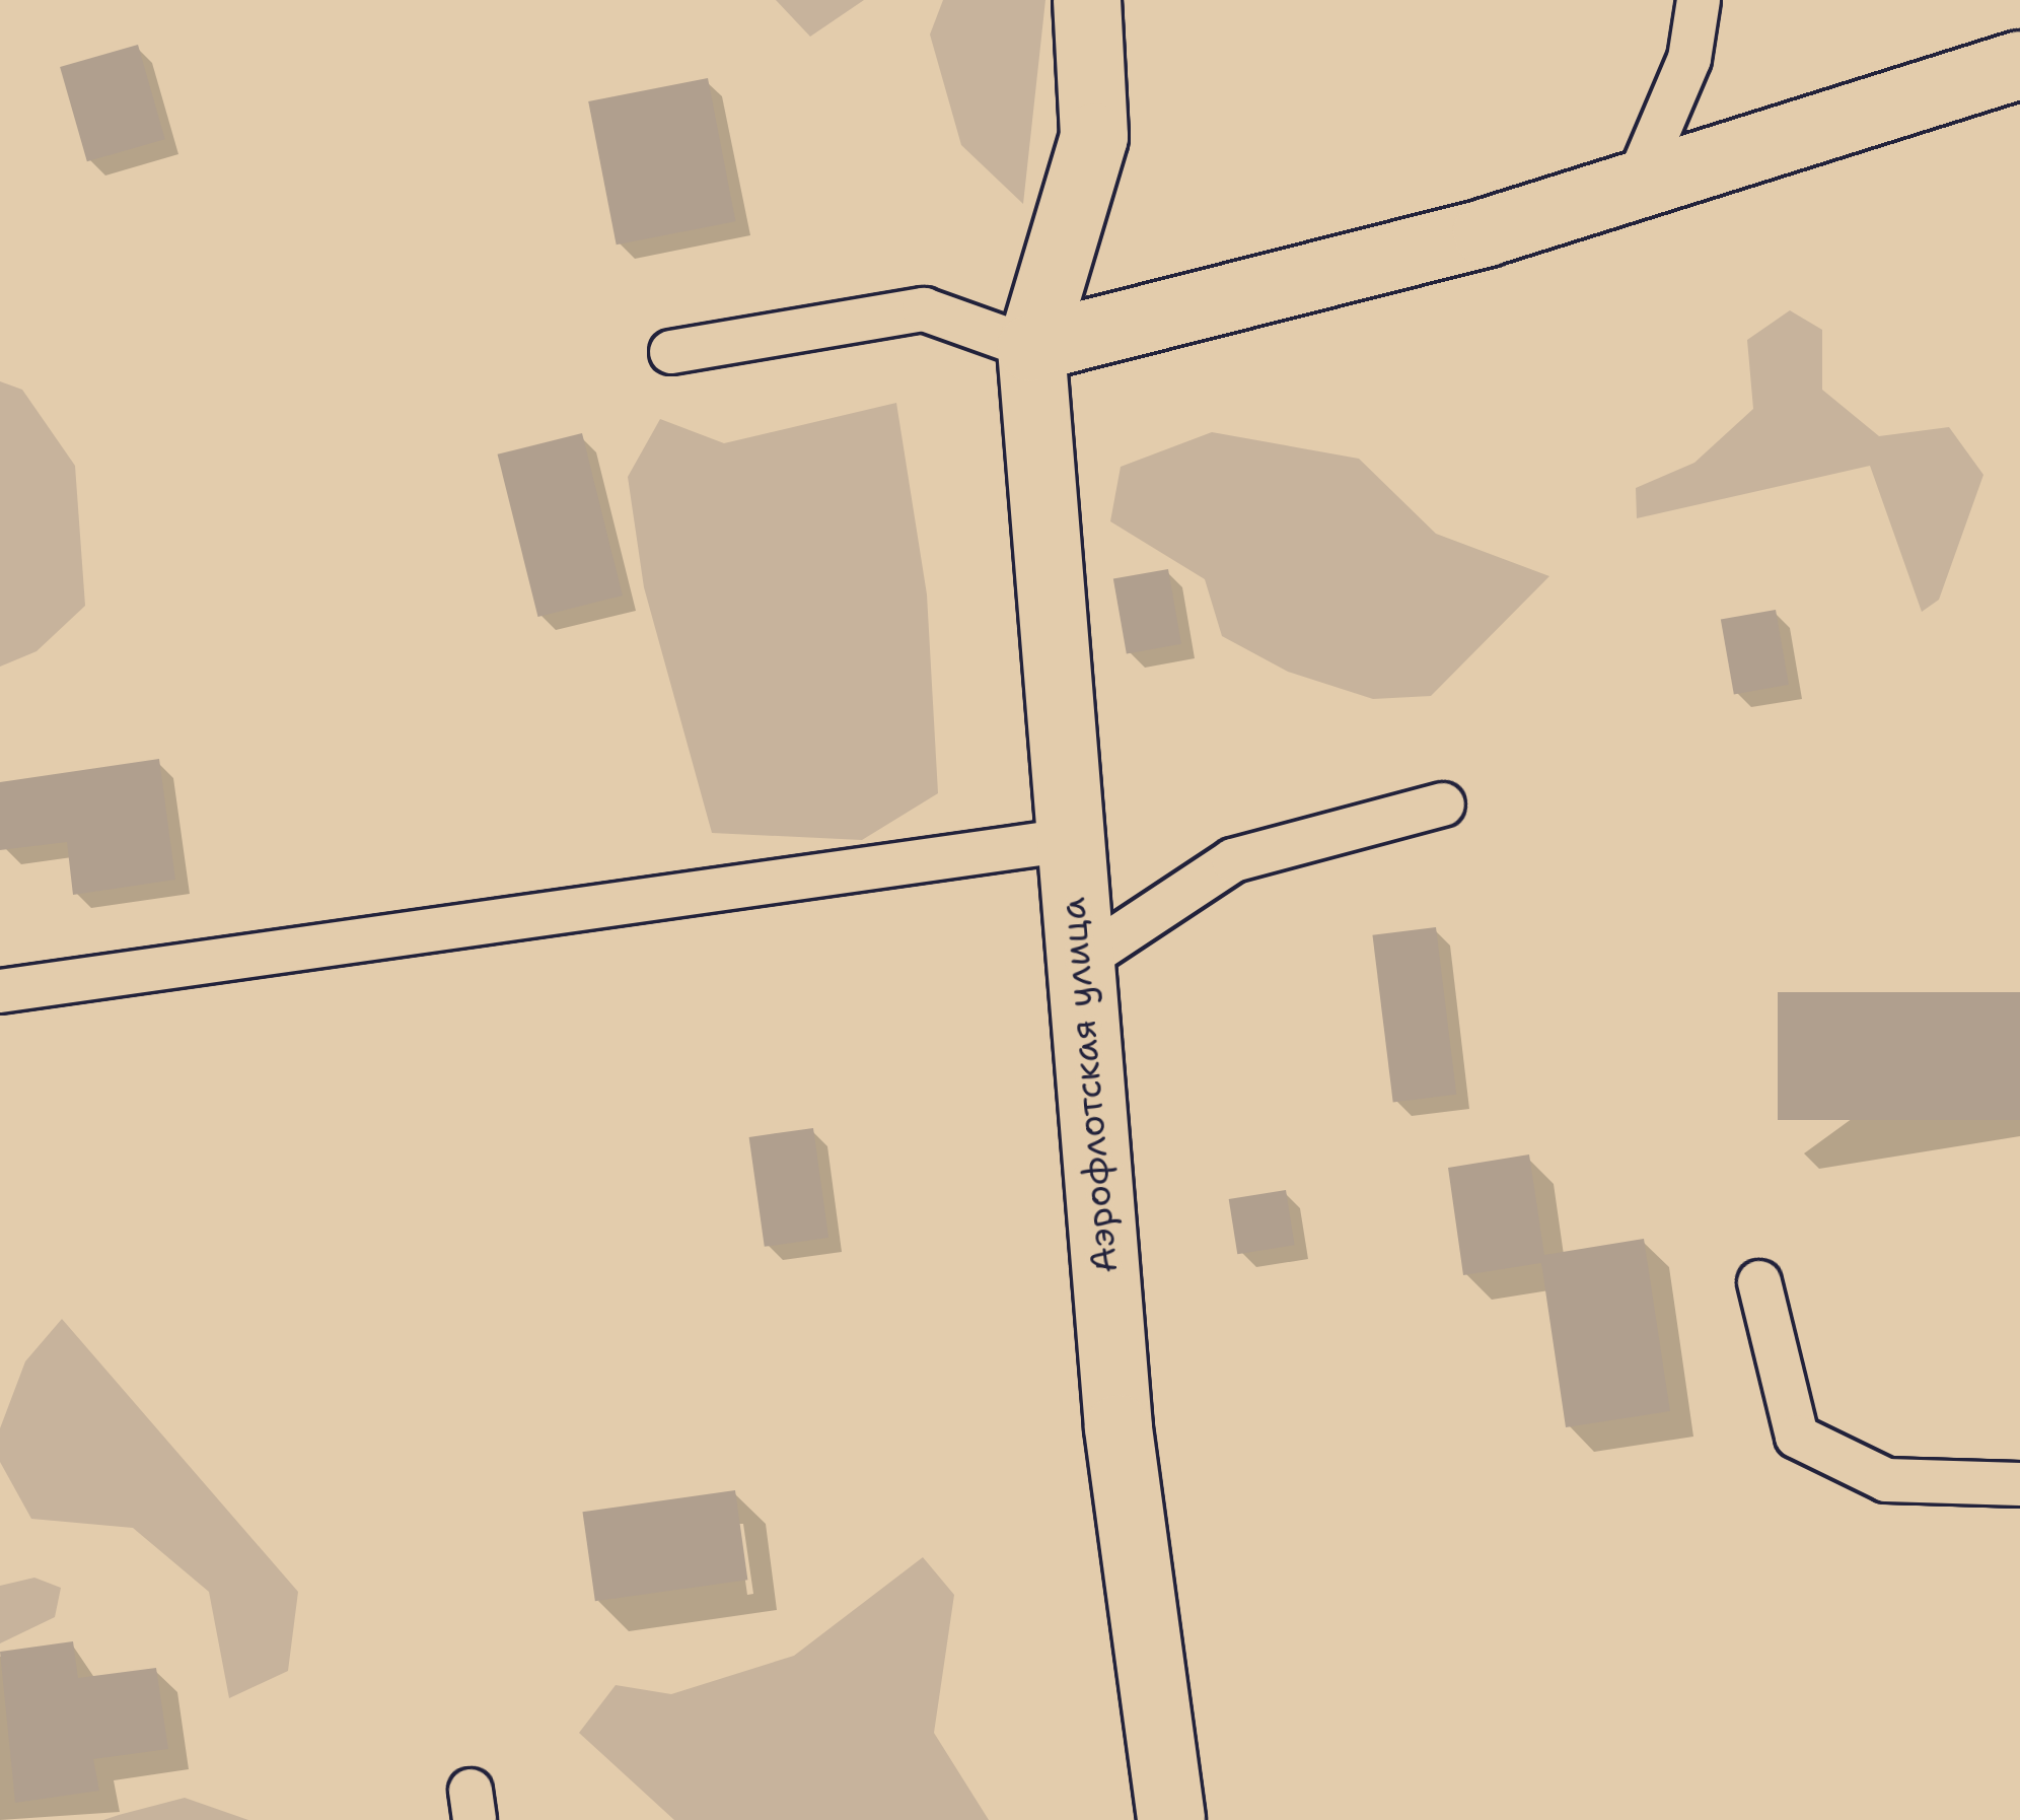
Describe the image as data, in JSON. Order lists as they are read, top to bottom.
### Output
{
  "streets": {
    "street": ["Аэрофлотская улица"]
  }
}
